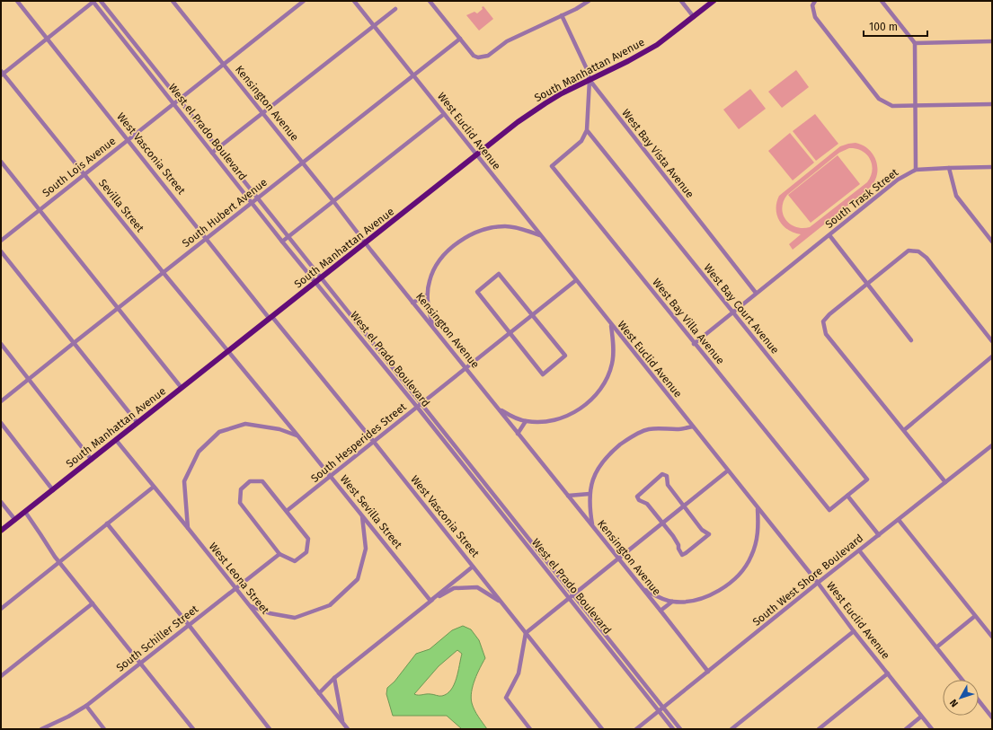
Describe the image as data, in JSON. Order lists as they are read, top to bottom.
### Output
{
  "streets": {
    "main road": ["South Manhattan Avenue"],
    "street": [
      "Kensington Avenue",
      "West Euclid Avenue",
      "West el Prado Boulevard",
      "West Vasconia Street",
      "West Bay Vista Avenue",
      "South Lois Avenue",
      "South Trask Street",
      "Sevilla Street",
      "South Hubert Avenue",
      "West Bay Court Avenue",
      "West Bay Villa Avenue",
      "South Hesperides Street",
      "West Sevilla Street",
      "West Leona Street",
      "South West Shore Boulevard",
      "South Schiller Street"
    ]
  },
  "crossings": [
    ["South Manhattan Avenue", "Kensington Avenue"],
    ["South Manhattan Avenue", "West Euclid Avenue"],
    ["South Manhattan Avenue", "West el Prado Boulevard"],
    ["South Manhattan Avenue", "West Vasconia Street"],
    ["South Manhattan Avenue", "West Bay Vista Avenue"],
    ["South Manhattan Avenue", "Sevilla Street"],
    ["South Manhattan Avenue", "West Sevilla Street"],
    ["South Manhattan Avenue", "West Leona Street"],
    ["Kensington Avenue", "South Lois Avenue"],
    ["Kensington Avenue", "South Hubert Avenue"],
    ["Kensington Avenue", "South Hesperides Street"],
    ["Kensington Avenue", "South West Shore Boulevard"],
    ["West Euclid Avenue", "South Hubert Avenue"],
    ["West Euclid Avenue", "South Hesperides Street"],
    ["West Euclid Avenue", "South West Shore Boulevard"],
    ["West el Prado Boulevard", "South Lois Avenue"],
    ["West el Prado Boulevard", "South Hubert Avenue"],
    ["West el Prado Boulevard", "South Hesperides Street"],
    ["West el Prado Boulevard", "South West Shore Boulevard"],
    ["West Vasconia Street", "South Lois Avenue"],
    ["West Vasconia Street", "South Hubert Avenue"],
    ["West Vasconia Street", "South Hesperides Street"],
    ["West Bay Vista Avenue", "South Trask Street"],
    ["South Lois Avenue", "Sevilla Street"],
    ["South Trask Street", "West Bay Court Avenue"],
    ["South Trask Street", "West Bay Villa Avenue"],
    ["Sevilla Street", "South Hubert Avenue"],
    ["Sevilla Street", "West Sevilla Street"],
    ["West Bay Court Avenue", "West Bay Villa Avenue"],
    ["South Hesperides Street", "West Sevilla Street"],
    ["West Leona Street", "South Schiller Street"]
  ],
  "scale_bar": "100 m",
  "north": "bottom left"
}
